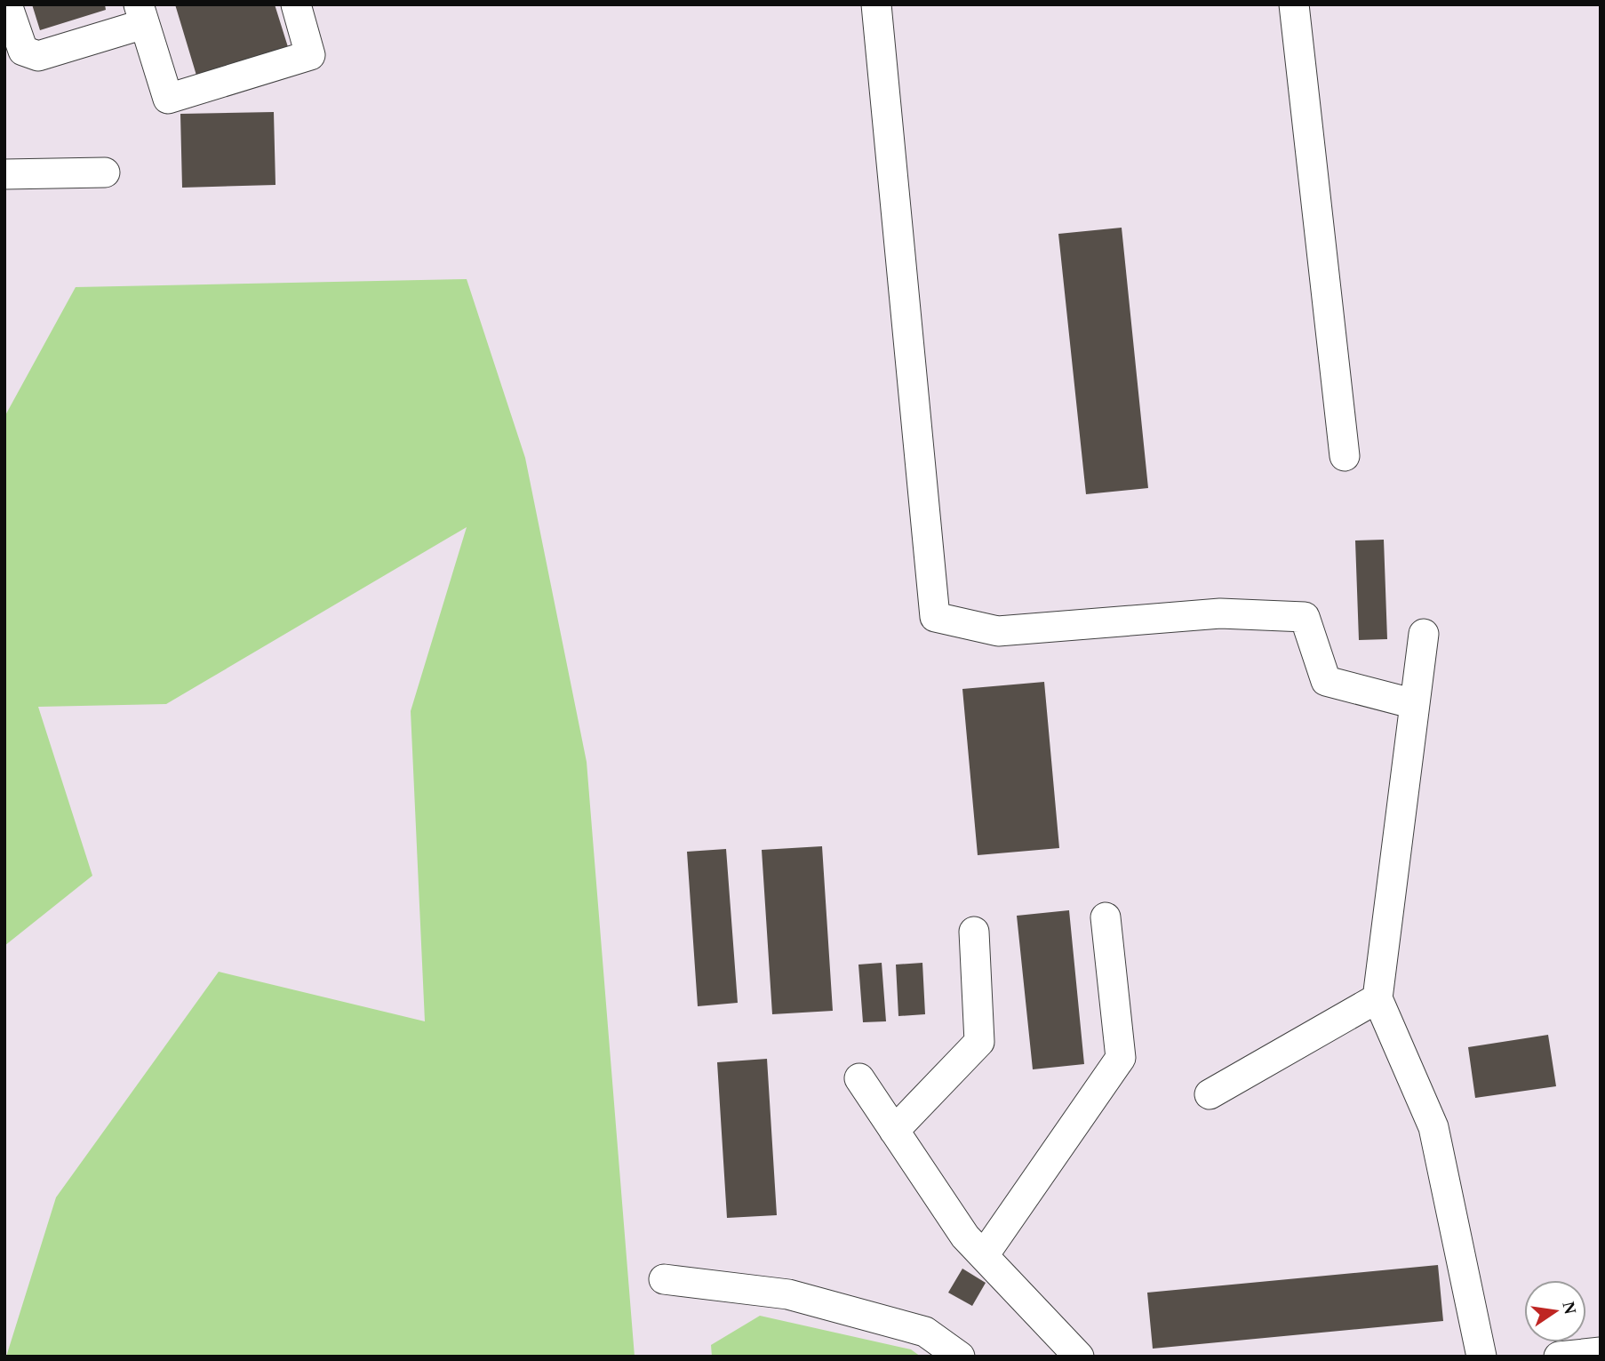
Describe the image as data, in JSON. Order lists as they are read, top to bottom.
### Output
{
  "north": "right"
}
